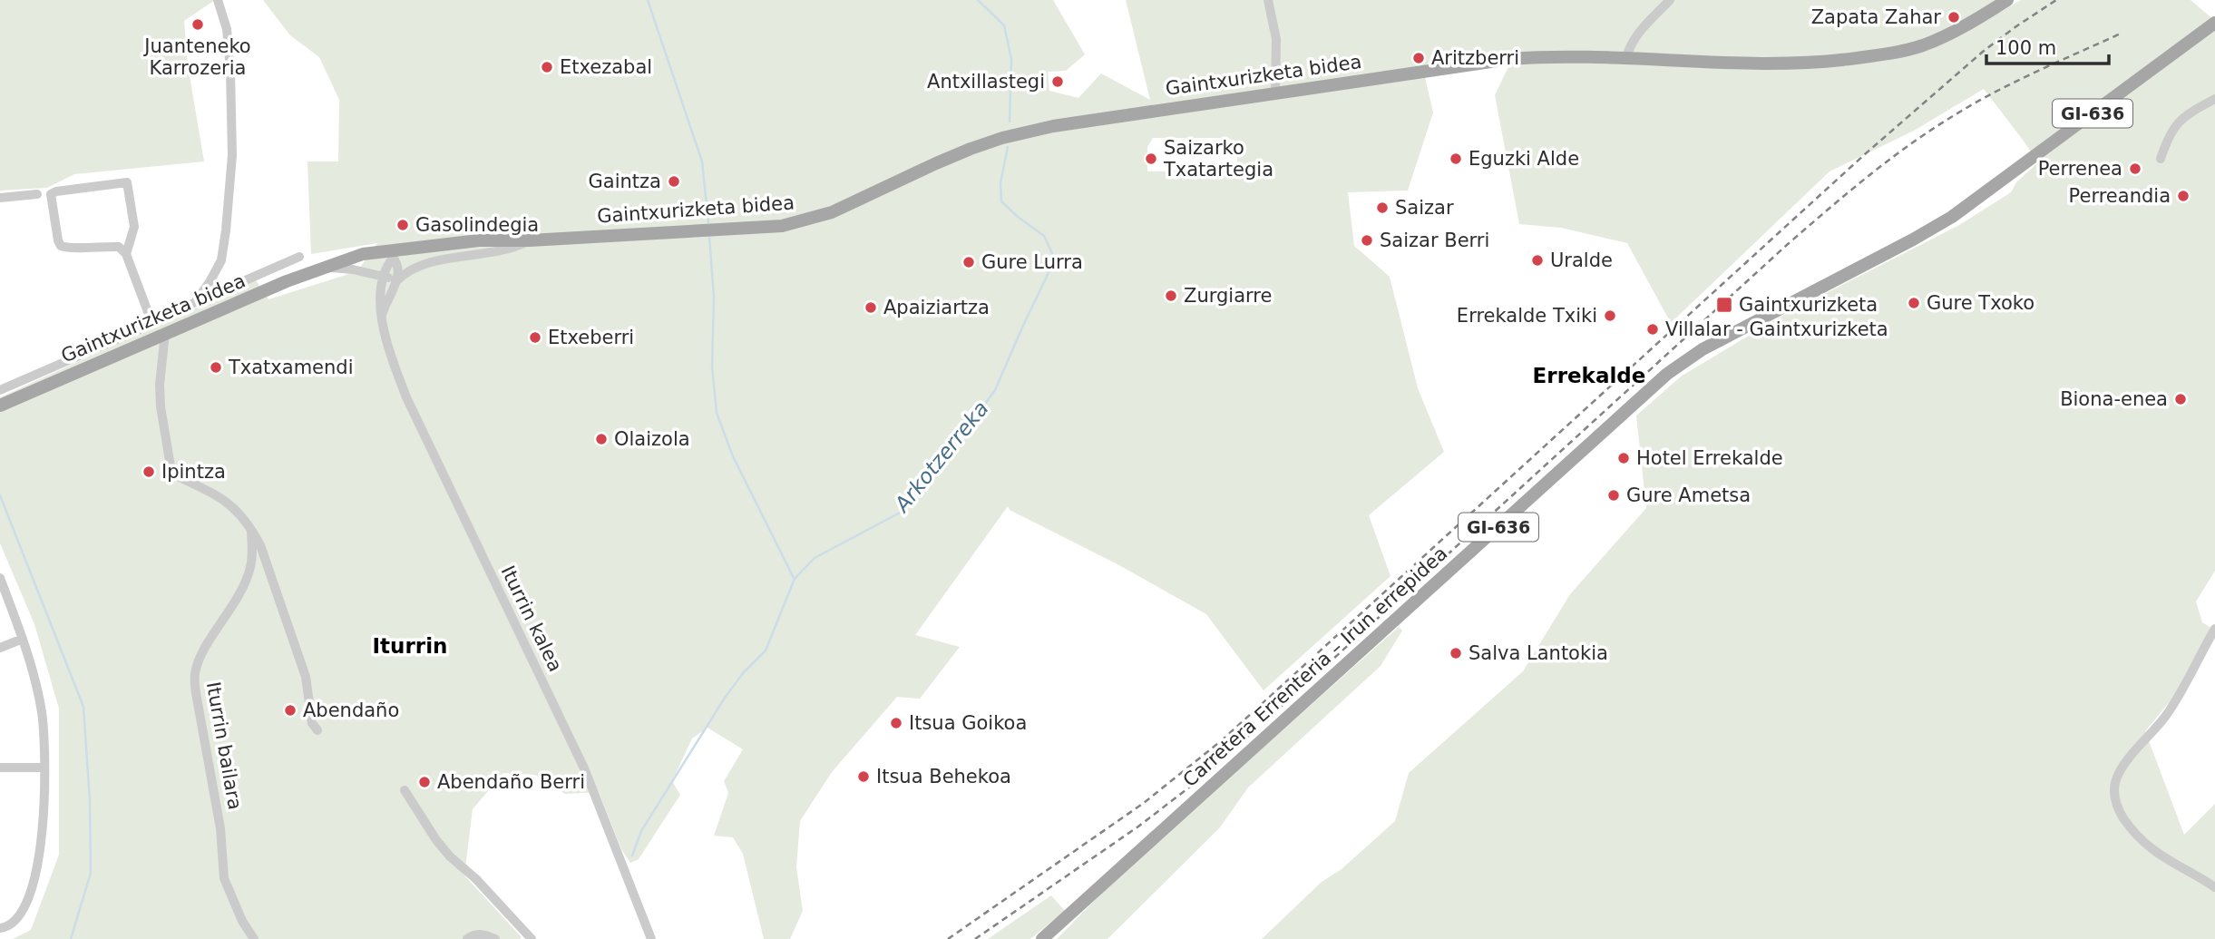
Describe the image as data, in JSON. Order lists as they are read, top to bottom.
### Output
{
  "streets": {
    "main road": ["Gaintxurizketa bidea", "GI-636", "Carretera Errenteria – Irun errepidea"],
    "street": ["Iturrin kalea", "Iturrin bailara"]
  },
  "crossings": [
    ["Gaintxurizketa bidea", "Iturrin kalea"]
  ],
  "districts": ["Errekalde", "Iturrin"],
  "water": ["Arkotzerreka"],
  "places": {
    "other": [
      "Zapata Zahar",
      "Juanteneko Karrozeria",
      "Aritzberri",
      "Etxezabal",
      "Antxillastegi",
      "Saizarko Txatartegia",
      "Eguzki Alde",
      "Perrenea",
      "Gaintza",
      "Perreandia",
      "Saizar",
      "Gasolindegia",
      "Saizar Berri",
      "Uralde",
      "Gure Lurra",
      "Zurgiarre",
      "Gure Txoko",
      "Apaiziartza",
      "Errekalde Txiki",
      "Villalar - Gaintxurizketa",
      "Etxeberri",
      "Txatxamendi",
      "Biona-enea",
      "Olaizola",
      "Hotel Errekalde",
      "Ipintza",
      "Gure Ametsa",
      "Salva Lantokia",
      "Abendaño",
      "Itsua Goikoa",
      "Itsua Behekoa",
      "Abendaño Berri"
    ],
    "transit": ["Gaintxurizketa"]
  },
  "scale_bar": "100 m"
}
